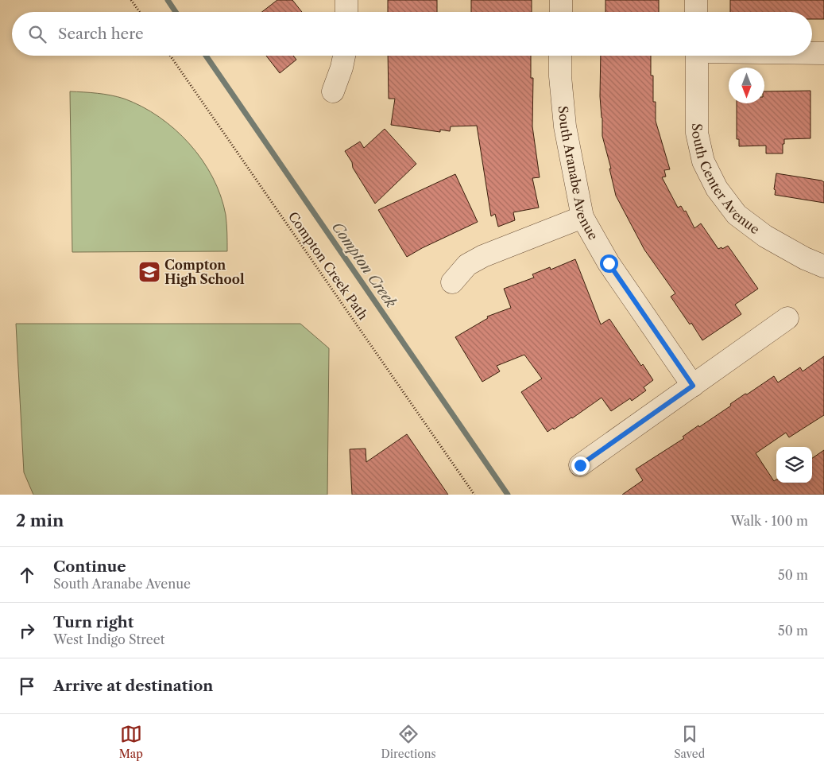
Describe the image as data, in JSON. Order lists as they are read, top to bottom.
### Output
{
  "streets": {
    "street": ["South Aranabe Avenue", "South Center Avenue"],
    "path": ["Compton Creek Path"]
  },
  "water": ["Compton Creek"],
  "places": {
    "school or university": ["Compton High School"]
  },
  "north": "bottom",
  "page": {
    "search": "Search here",
    "heading": ["2 min", "Walk · 100 m"],
    "list": [
      ["Continue", "South Aranabe Avenue", "50 m"],
      ["Turn right", "West Indigo Street", "50 m"],
      "Arrive at destination"
    ],
    "nav": ["Map", "Directions", "Saved"]
  }
}
